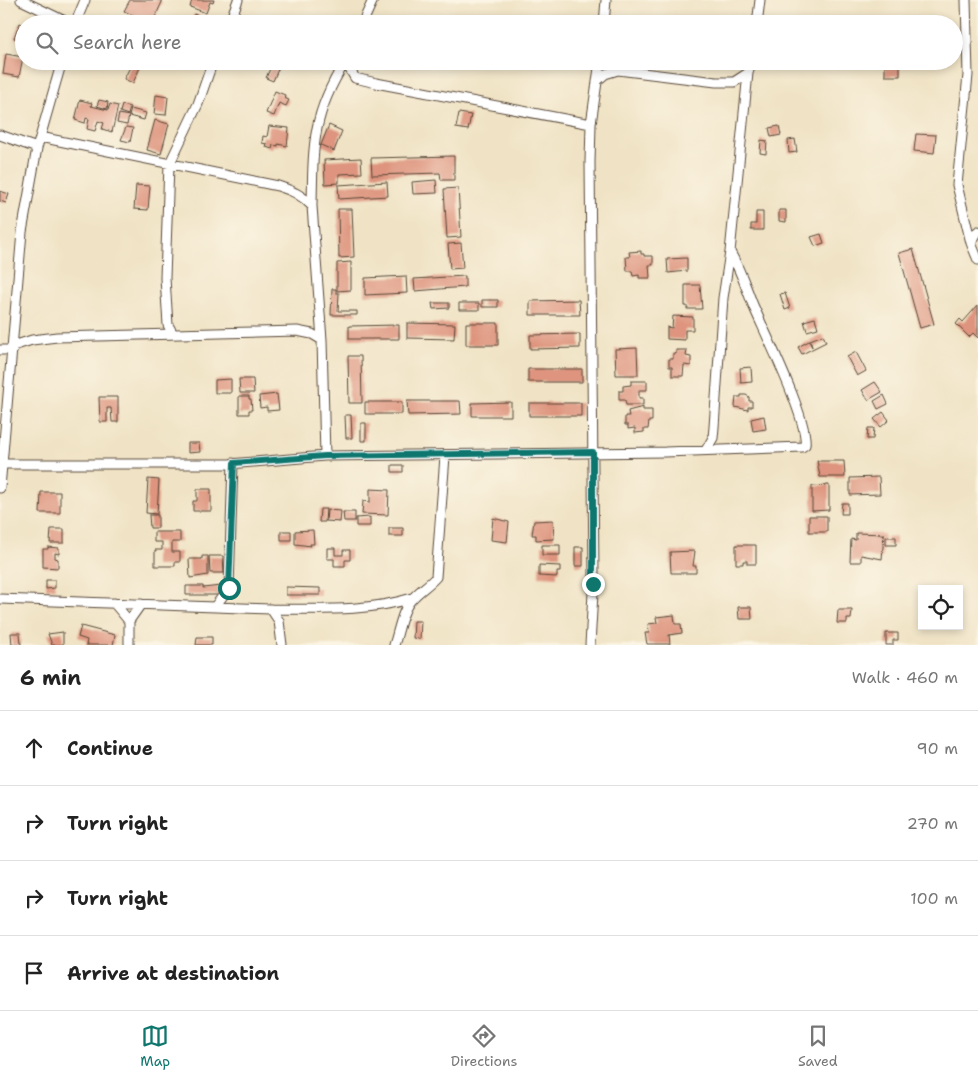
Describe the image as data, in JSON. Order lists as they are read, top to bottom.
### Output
{
  "page": {
    "search": "Search here",
    "heading": ["6 min", "Walk · 460 m"],
    "list": [
      ["Continue", "90 m"],
      ["Turn right", "270 m"],
      ["Turn right", "100 m"],
      "Arrive at destination"
    ],
    "nav": ["Map", "Directions", "Saved"]
  }
}
